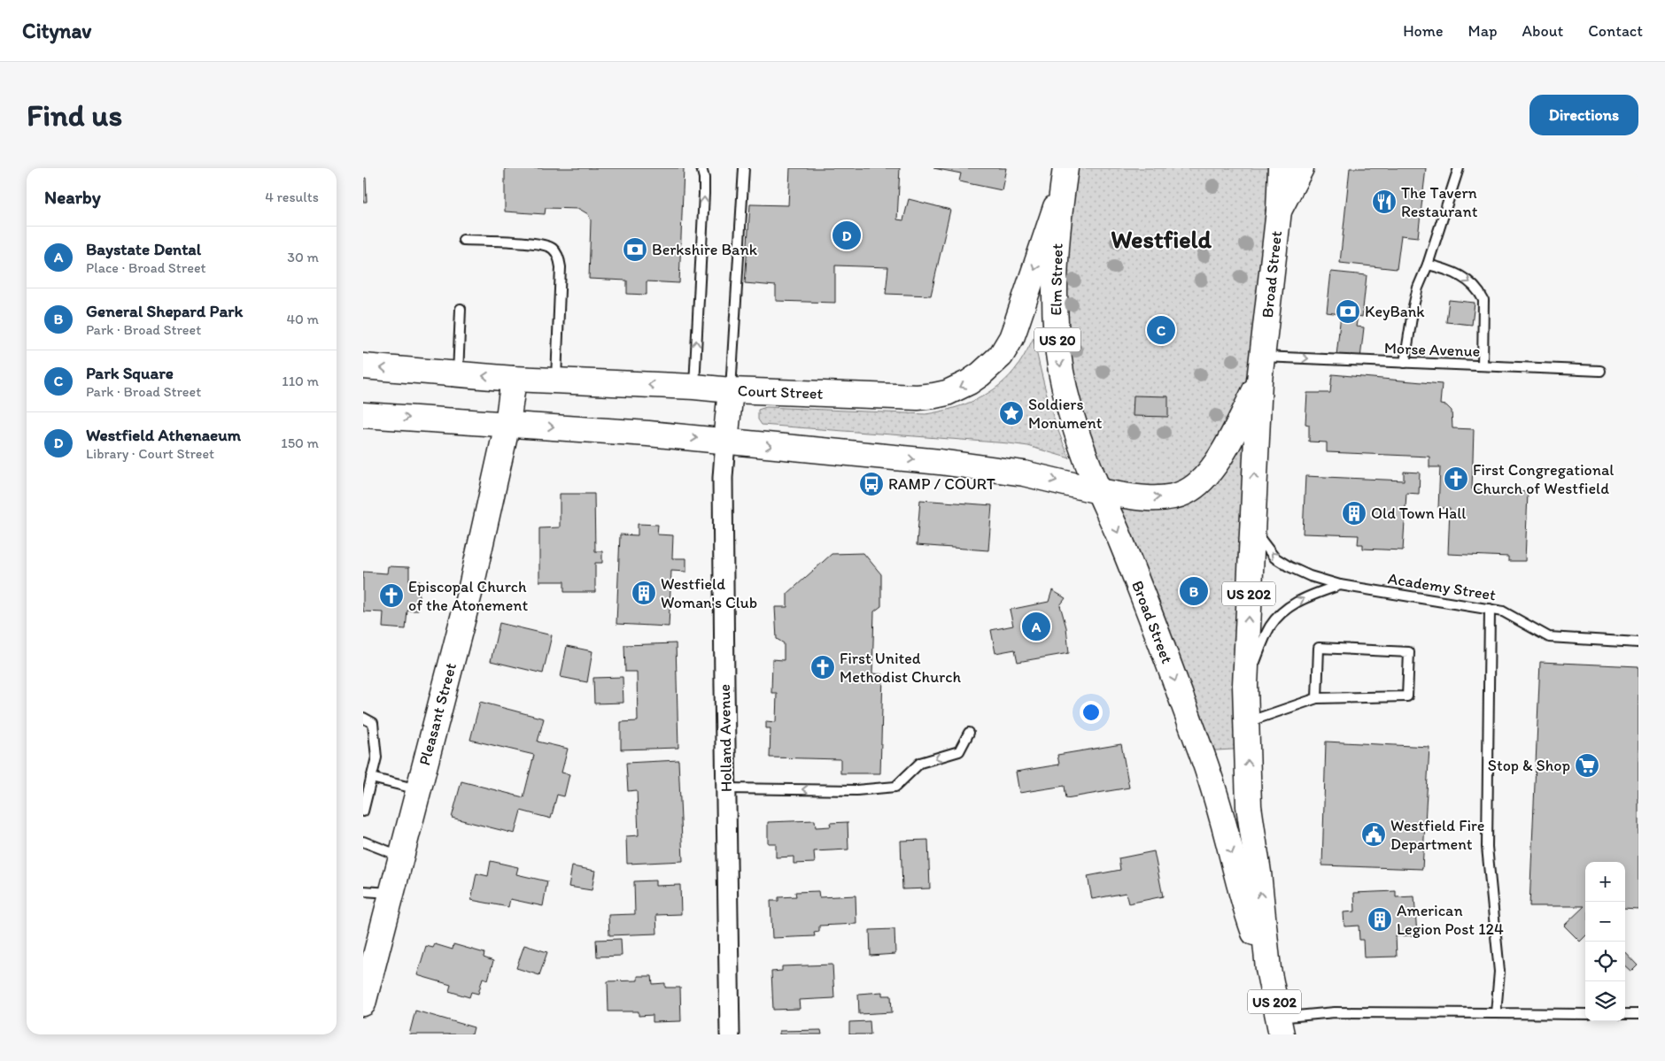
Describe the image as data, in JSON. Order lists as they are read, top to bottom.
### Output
{
  "streets": {
    "main road": [
      "Broad Street",
      "Elm Street",
      "US 20",
      "Court Street",
      "US 202",
      "Pleasant Street"
    ],
    "street": ["Holland Avenue"],
    "lane": ["Morse Avenue", "Academy Street"]
  },
  "crossings": [
    ["Broad Street", "Elm Street"],
    ["Broad Street", "Morse Avenue"],
    ["Broad Street", "Academy Street"],
    ["Elm Street", "Court Street"],
    ["Court Street", "Pleasant Street"]
  ],
  "one_way": ["Elm Street", "Morse Avenue"],
  "districts": ["Westfield"],
  "places": {
    "restaurant": ["The Tavern Restaurant"],
    "bank": ["Berkshire Bank", "KeyBank"],
    "place": ["Soldiers Monument"],
    "church": ["First Congregational Church of Westfield", "Episcopal Church of the Atonement", "First United Methodist Church"],
    "bus stop": ["RAMP / COURT"],
    "building": ["Old Town Hall", "Westfield Woman's Club", "American Legion Post 124"],
    "supermarket": ["Stop & Shop"],
    "public building": ["Westfield Fire Department"]
  },
  "page": {
    "header": "Citynav",
    "nav": [
      "Home",
      "Map",
      "About",
      "Contact"
    ],
    "buttons": "Directions",
    "title": "Find us",
    "heading": ["Nearby", "4 results"],
    "pins": [
      "D",
      "C",
      "B",
      "A"
    ],
    "list": [
      {
        "mark": "A",
        "name": "Baystate Dental",
        "note": "Place · Broad Street",
        "value": "30 m"
      },
      {
        "mark": "B",
        "name": "General Shepard Park",
        "note": "Park · Broad Street",
        "value": "40 m"
      },
      {
        "mark": "C",
        "name": "Park Square",
        "note": "Park · Broad Street",
        "value": "110 m"
      },
      {
        "mark": "D",
        "name": "Westfield Athenaeum",
        "note": "Library · Court Street",
        "value": "150 m"
      }
    ],
    "map_buttons": ["+", "−"]
  }
}
